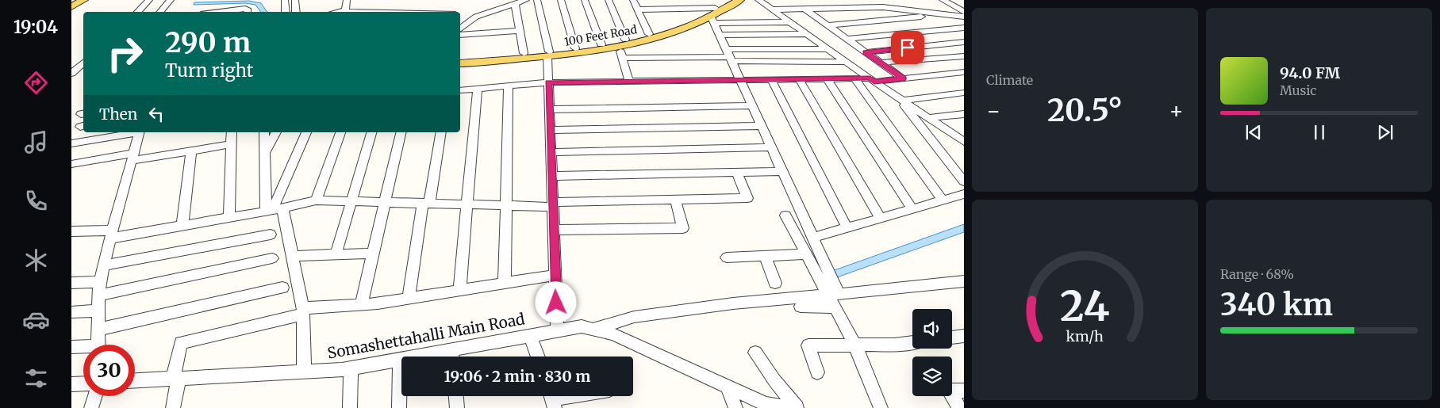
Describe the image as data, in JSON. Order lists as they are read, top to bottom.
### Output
{
  "streets": {
    "main road": ["100 Feet Road"],
    "street": ["Somashettahalli Main Road"]
  },
  "page": {
    "tabs": "19:04",
    "tile": [
      "Climate",
      ["Range · 68%", "340 km"]
    ],
    "turn": ["290 m", "Turn right"],
    "song": ["94.0 FM", "Music"],
    "heat": ["−", "20.5°", "+"],
    "then": "Then",
    "limit": "30",
    "trip": "19:06 · 2 min · 830 m",
    "gauge": ["24", "km/h"]
  }
}
